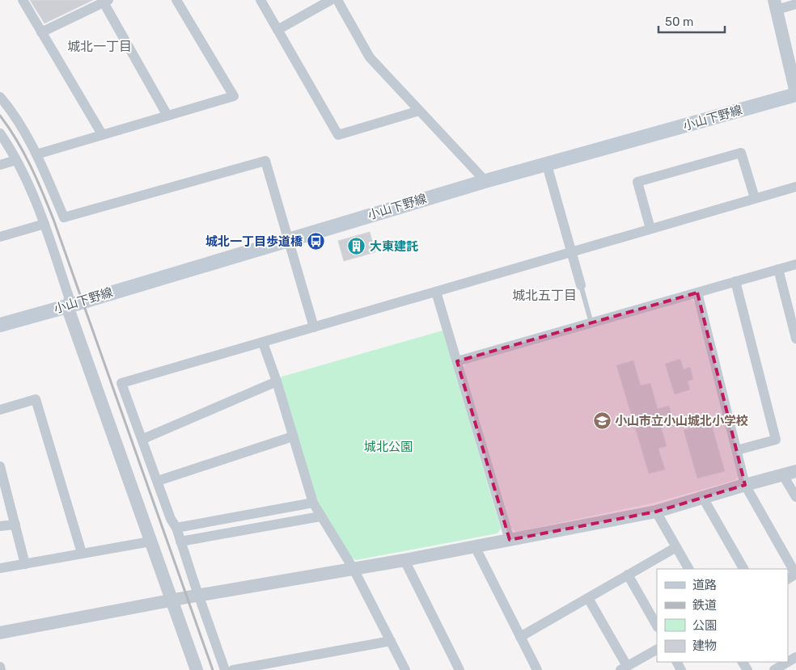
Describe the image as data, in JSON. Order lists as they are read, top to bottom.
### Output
{
  "streets": {
    "main road": ["小山下野線"]
  },
  "districts": ["城北一丁目", "城北五丁目"],
  "parks": ["城北公園"],
  "places": {
    "bus stop": ["城北一丁目歩道橋"],
    "building": ["大東建託"],
    "school or university": ["小山市立小山城北小学校"]
  },
  "legend": [
    "道路",
    "鉄道",
    "公園",
    "建物"
  ],
  "scale_bar": "50 m"
}
